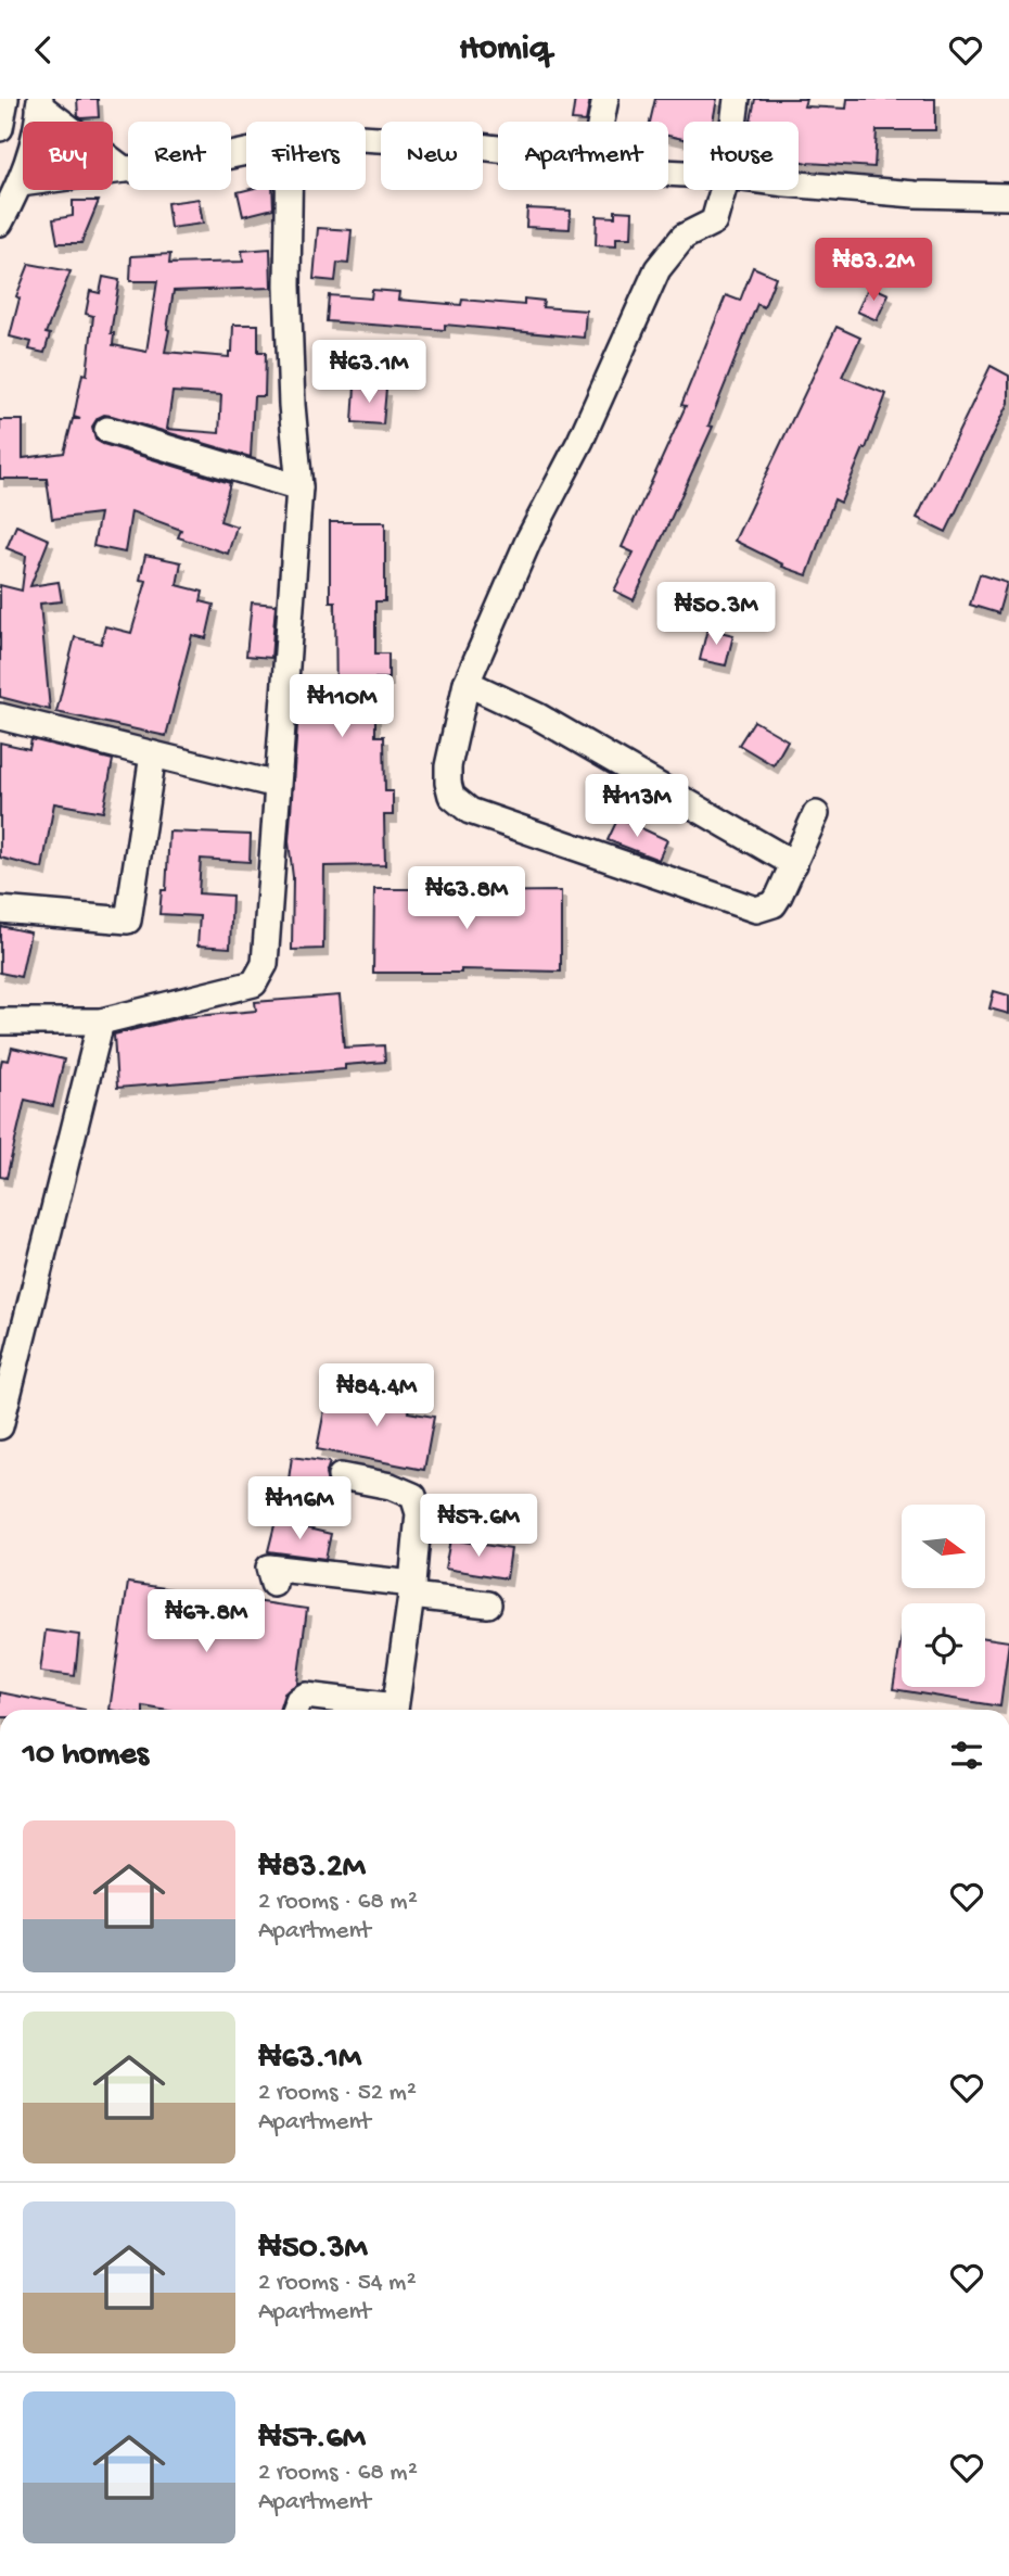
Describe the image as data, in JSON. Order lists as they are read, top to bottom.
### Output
{
  "north": "right",
  "page": {
    "header": "Homiq",
    "chip": [
      "Buy",
      "Rent",
      "Filters",
      "New",
      "Apartment",
      "House"
    ],
    "price": [
      "₦83.2M",
      "₦63.1M",
      "₦50.3M",
      "₦110M",
      "₦113M",
      "₦63.8M",
      "₦84.4M",
      "₦116M",
      "₦57.6M",
      "₦67.8M"
    ],
    "heading": "10 homes",
    "list": [
      {
        "name": "₦83.2M",
        "note": "2 rooms · 68 m² · Apartment"
      },
      {
        "name": "₦63.1M",
        "note": "2 rooms · 52 m² · Apartment"
      },
      {
        "name": "₦50.3M",
        "note": "2 rooms · 54 m² · Apartment"
      },
      {
        "name": "₦57.6M",
        "note": "2 rooms · 68 m² · Apartment"
      }
    ]
  }
}
